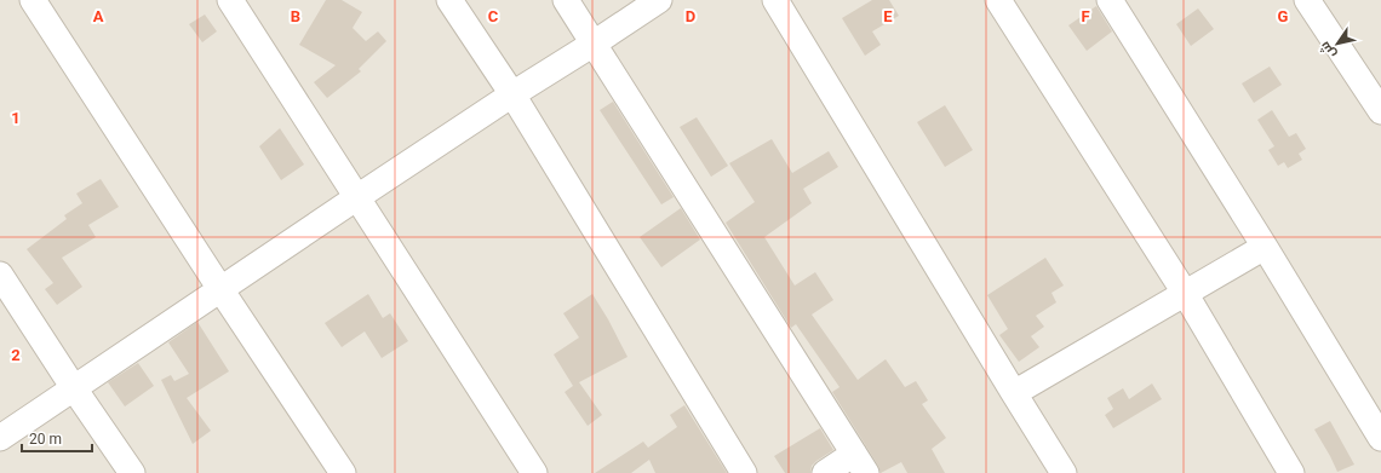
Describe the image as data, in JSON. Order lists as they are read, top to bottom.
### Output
{
  "scale_bar": "20 m",
  "north": "bottom left",
  "grid": {
    "columns": [
      "A",
      "B",
      "C",
      "D",
      "E",
      "F",
      "G"
    ],
    "rows": ["1", "2"]
  }
}
